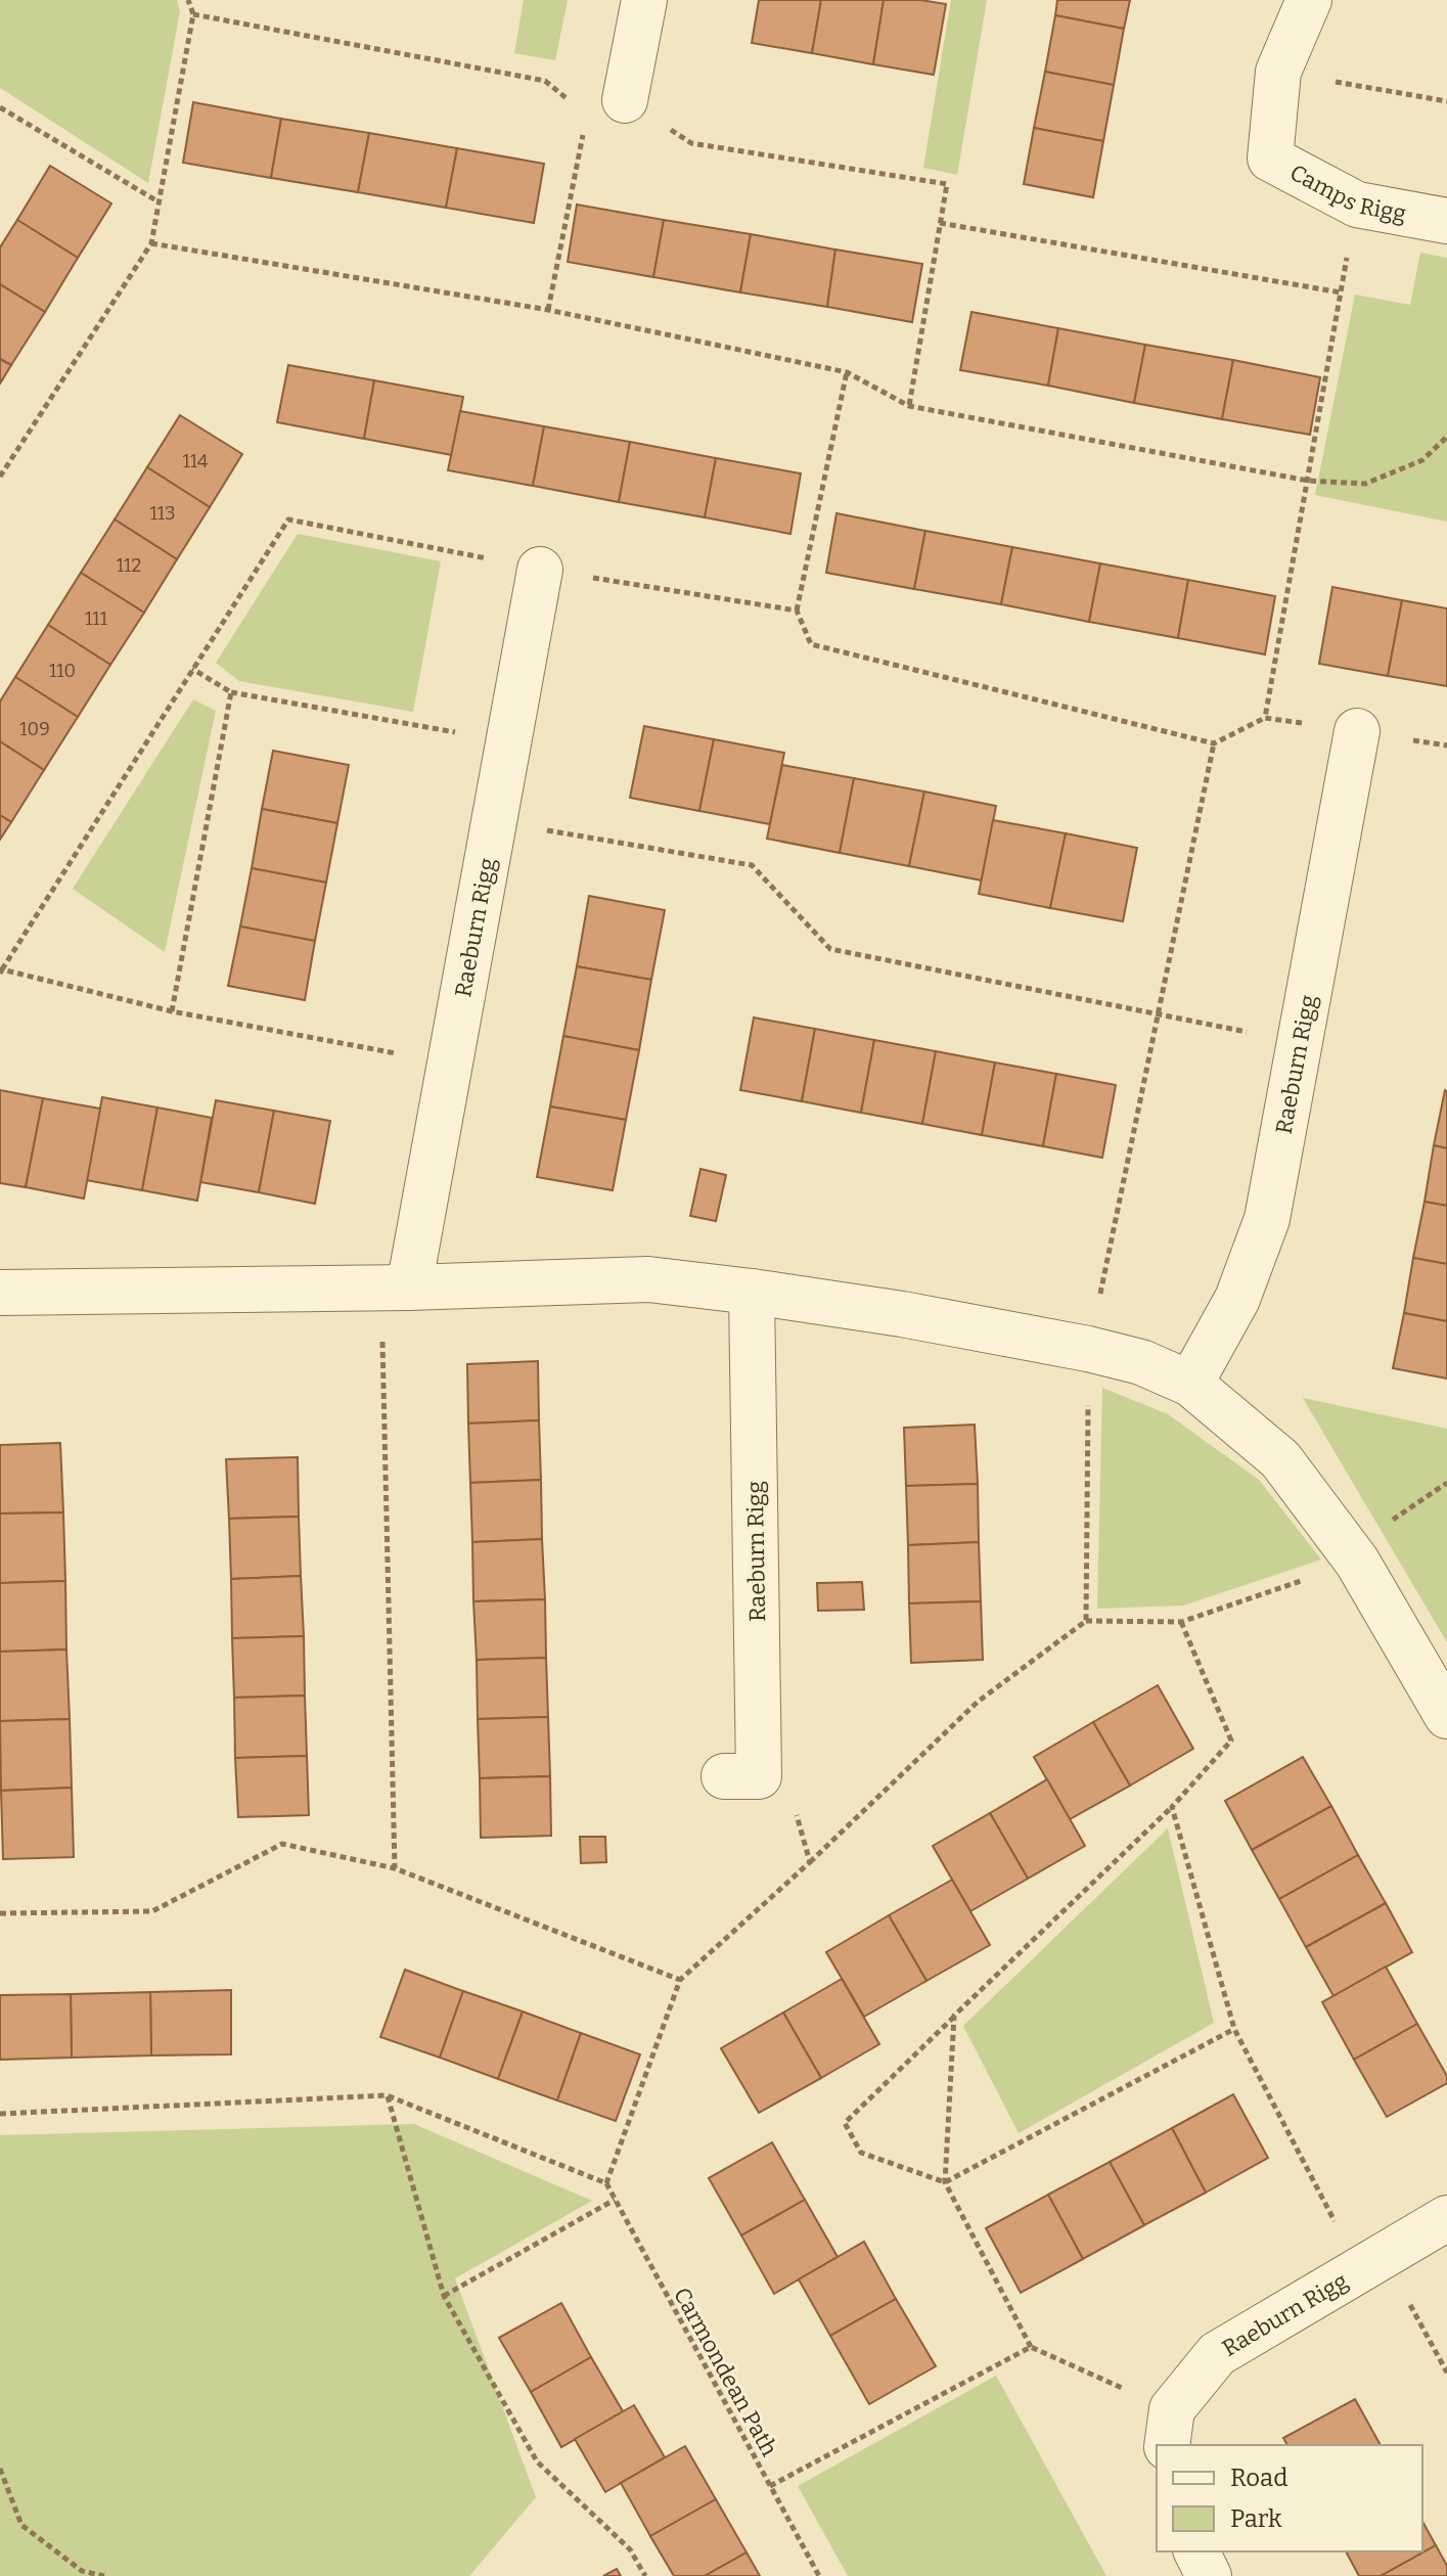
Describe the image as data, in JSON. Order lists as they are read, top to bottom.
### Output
{
  "streets": {
    "street": ["Camps Rigg", "Raeburn Rigg"],
    "path": ["Carmondean Path"]
  },
  "house_numbers": [
    "114",
    "113",
    "112",
    "111",
    "110",
    "109"
  ],
  "legend": ["Road", "Park"]
}
